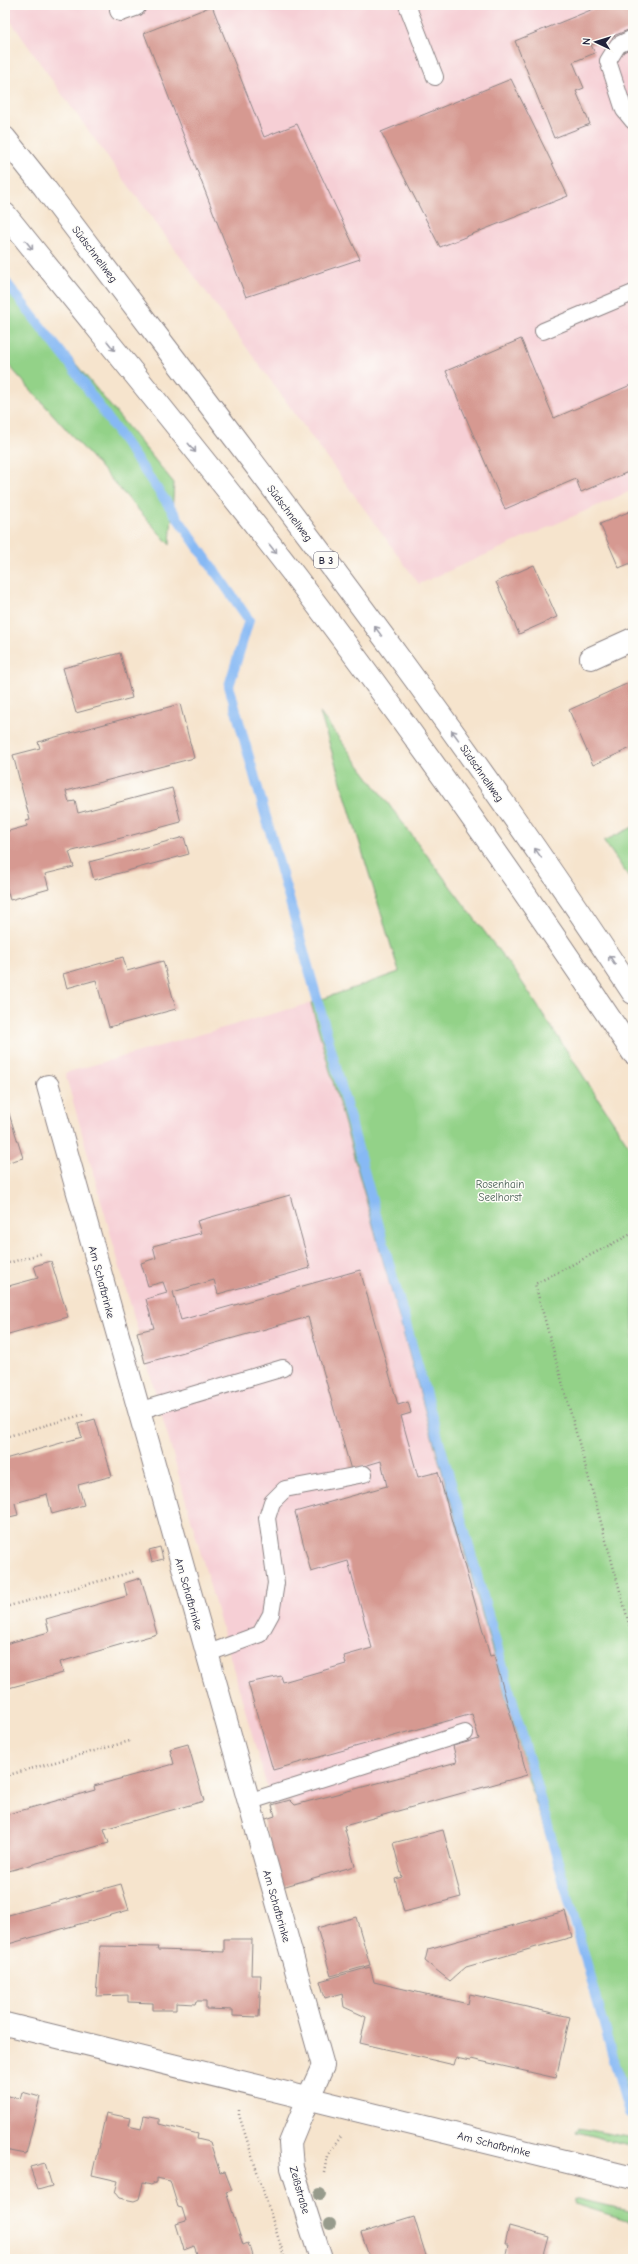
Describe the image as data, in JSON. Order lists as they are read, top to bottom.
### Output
{
  "streets": {
    "main road": [
      "Südschnellweg",
      "B 3",
      "Am Schafbrinke",
      "Zeißstraße"
    ]
  },
  "crossings": [
    ["Am Schafbrinke", "Zeißstraße"]
  ],
  "parks": ["Rosenhain Seelhorst"],
  "north": "left"
}
